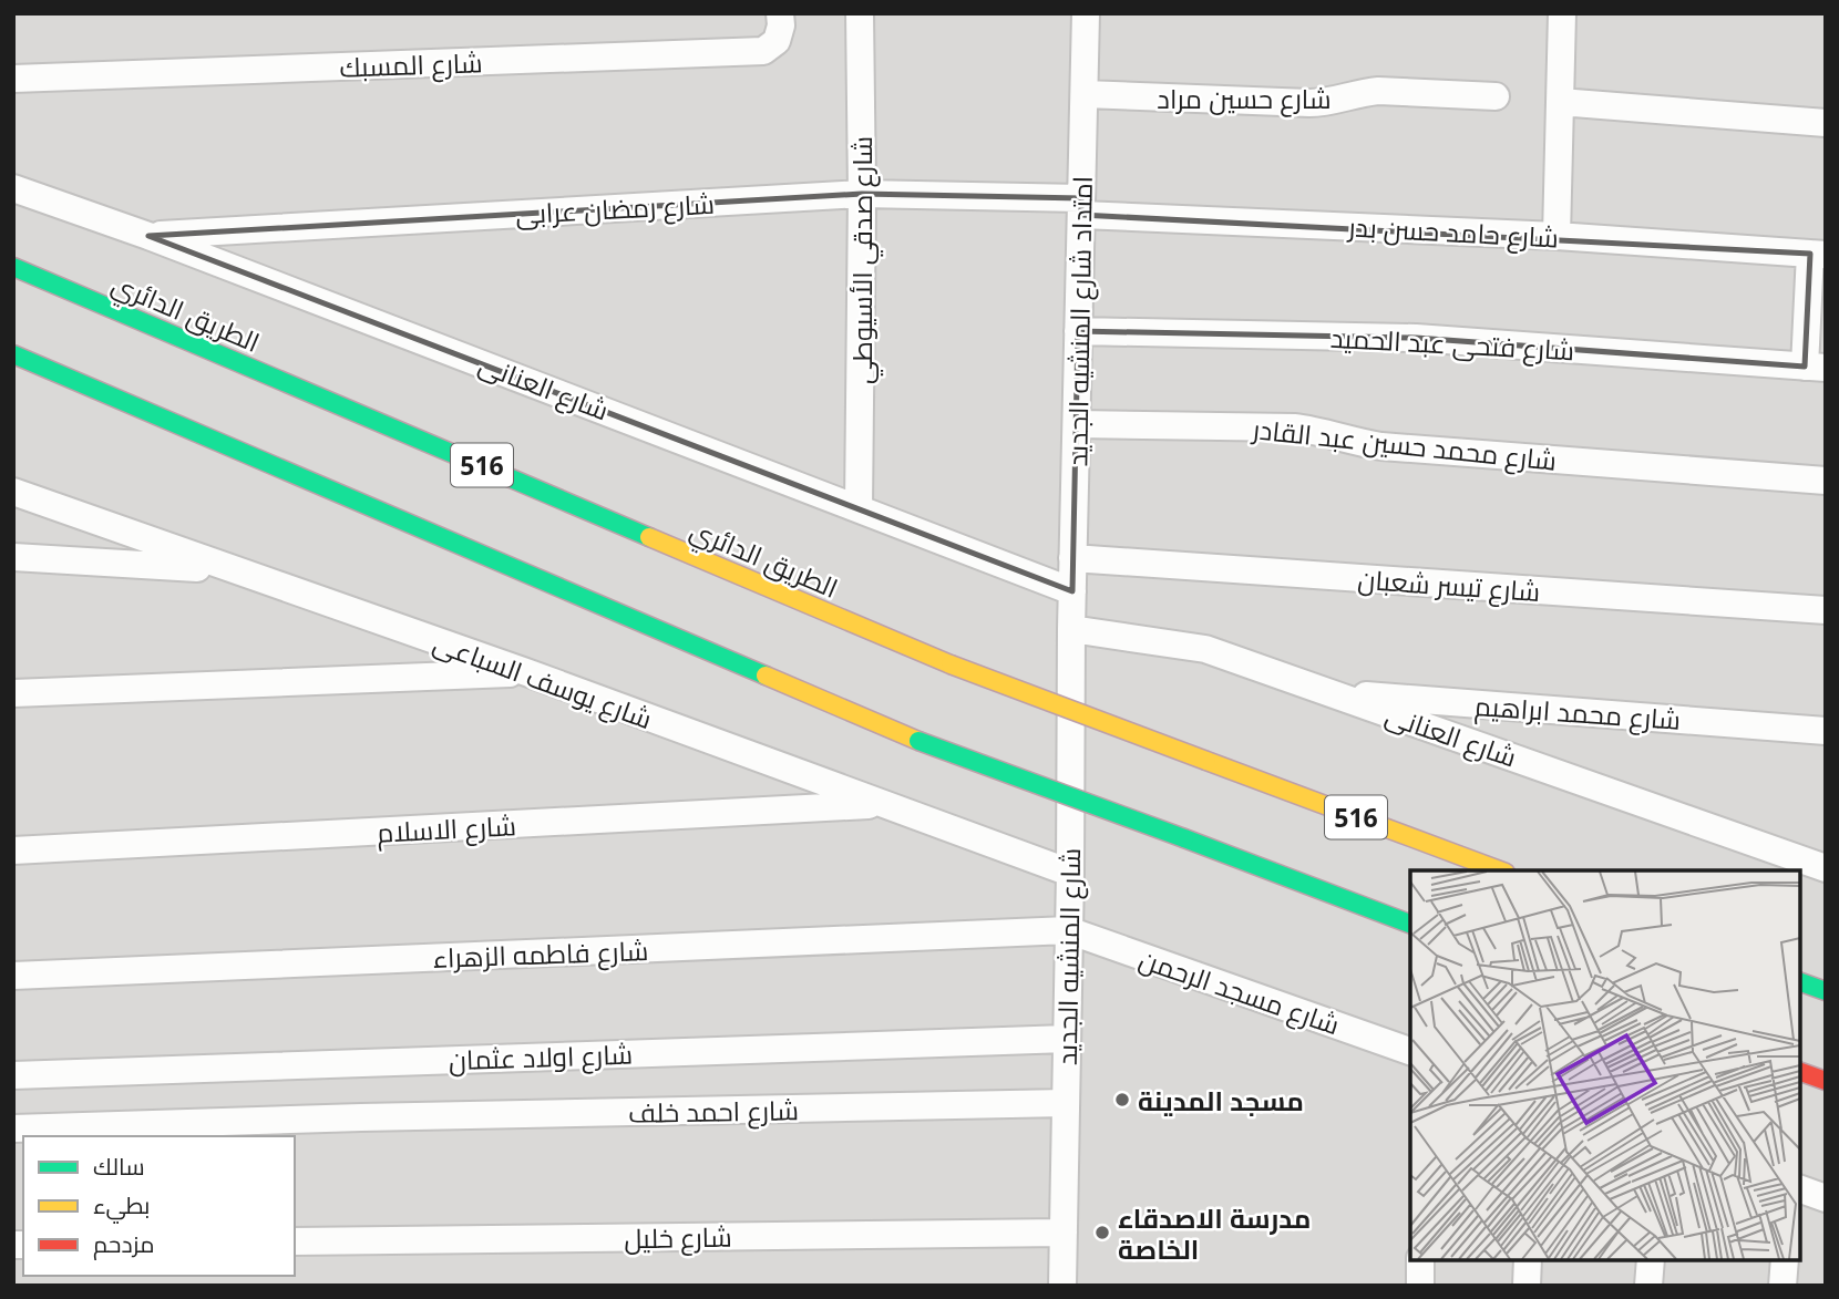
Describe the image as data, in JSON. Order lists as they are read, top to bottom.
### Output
{
  "streets": {
    "highway": ["الطريق الدائري", "516"],
    "street": [
      "شارع المسبك",
      "شارع حسين مراد",
      "شارع رمضان عرابى",
      "شارع حامد حسن بدر",
      "شارع صدقي الأسيوطي",
      "امتداد شارع المنشيه الجديد",
      "شارع فتحى عبد الحميد",
      "شارع العنانى",
      "شارع محمد حسين عبد القادر",
      "شارع تيسر شعبان",
      "شارع يوسف السباعى",
      "شارع محمد ابراهيم",
      "شارع الاسلام",
      "شارع فاطمه الزهراء",
      "شارع المنشيه الجديد",
      "شارع مسجد الرحمن",
      "شارع اولاد عثمان",
      "شارع احمد خلف",
      "شارع خليل"
    ]
  },
  "crossings": [
    ["شارع حسين مراد", "امتداد شارع المنشيه الجديد"],
    ["شارع رمضان عرابى", "شارع حامد حسن بدر"],
    ["شارع رمضان عرابى", "شارع صدقي الأسيوطي"],
    ["شارع رمضان عرابى", "امتداد شارع المنشيه الجديد"],
    ["شارع رمضان عرابى", "شارع العنانى"],
    ["شارع حامد حسن بدر", "امتداد شارع المنشيه الجديد"],
    ["شارع صدقي الأسيوطي", "شارع العنانى"],
    ["امتداد شارع المنشيه الجديد", "شارع فتحى عبد الحميد"],
    ["امتداد شارع المنشيه الجديد", "شارع العنانى"],
    ["امتداد شارع المنشيه الجديد", "شارع محمد حسين عبد القادر"],
    ["امتداد شارع المنشيه الجديد", "شارع تيسر شعبان"],
    ["امتداد شارع المنشيه الجديد", "شارع المنشيه الجديد"],
    ["شارع العنانى", "شارع محمد ابراهيم"],
    ["شارع العنانى", "شارع المنشيه الجديد"],
    ["شارع يوسف السباعى", "شارع الاسلام"],
    ["شارع يوسف السباعى", "شارع المنشيه الجديد"],
    ["شارع فاطمه الزهراء", "شارع المنشيه الجديد"],
    ["شارع فاطمه الزهراء", "شارع مسجد الرحمن"],
    ["شارع المنشيه الجديد", "شارع مسجد الرحمن"],
    ["شارع المنشيه الجديد", "شارع اولاد عثمان"],
    ["شارع المنشيه الجديد", "شارع احمد خلف"],
    ["شارع المنشيه الجديد", "شارع خليل"]
  ],
  "places": ["مسجد المدينة", "مدرسة الاصدقاء الخاصة"],
  "legend": ["سالك", "بطيء", "مزدحم"]
}
